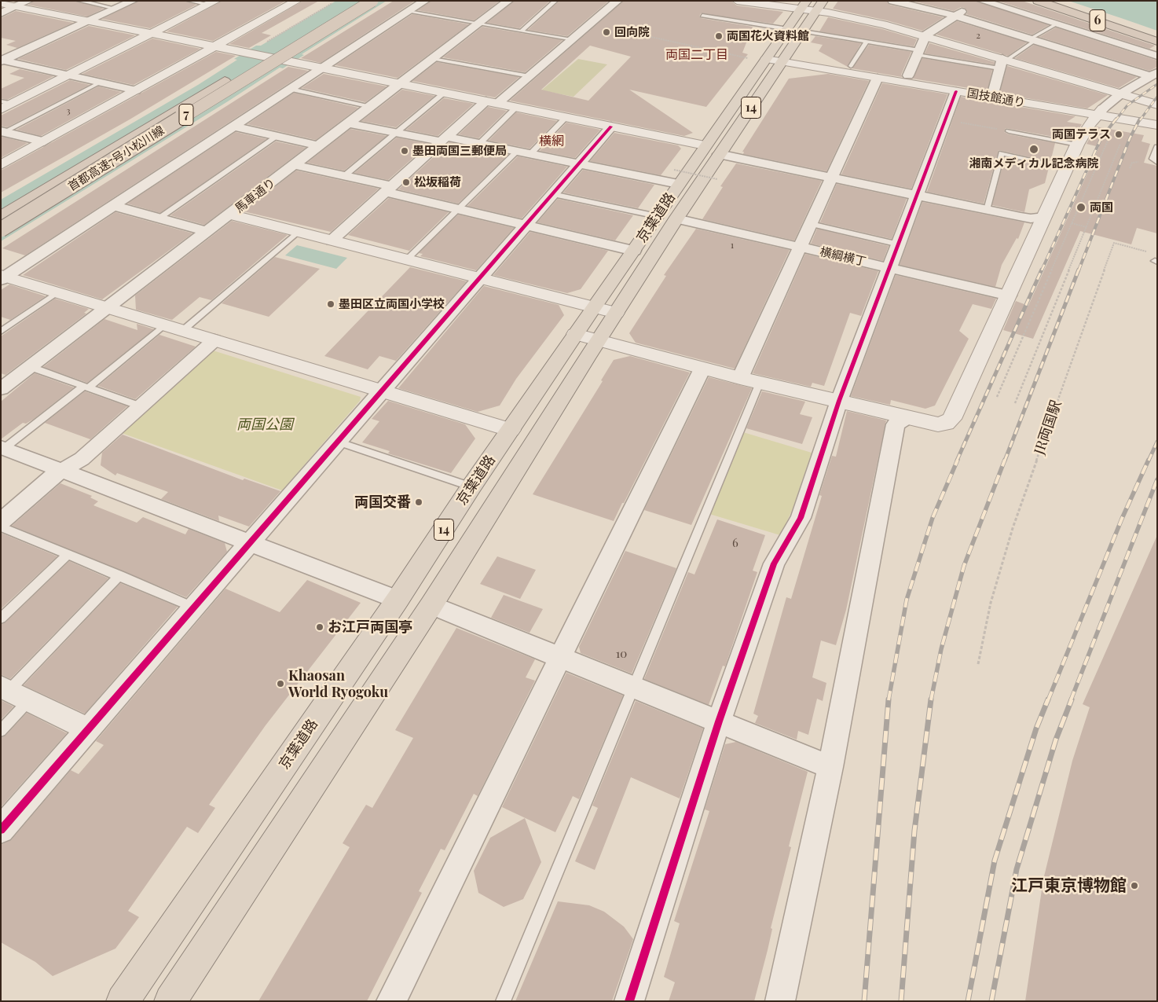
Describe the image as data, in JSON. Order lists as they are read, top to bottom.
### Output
{
  "streets": {
    "highway": [
      "6",
      "14",
      "7",
      "首都高速7号小松川線",
      "京葉道路"
    ],
    "street": ["国技館通り", "馬車通り", "横綱横丁"],
    "path": ["JR両国駅"]
  },
  "crossings": [
    ["国技館通り", "京葉道路"],
    ["京葉道路", "横綱横丁"]
  ],
  "districts": ["両国二丁目", "横網"],
  "parks": ["両国公園"],
  "places": [
    "回向院",
    "両国花火資料館",
    "両国テラス",
    "湘南メディカル記念病院",
    "墨田両国三郵便局",
    "松坂稲荷",
    "両国",
    "墨田区立両国小学校",
    "両国交番",
    "お江戸両国亭",
    "Khaosan World Ryogoku",
    "江戸東京博物館"
  ],
  "house_numbers": [
    "2",
    "3",
    "1",
    "6",
    "10"
  ]
}
